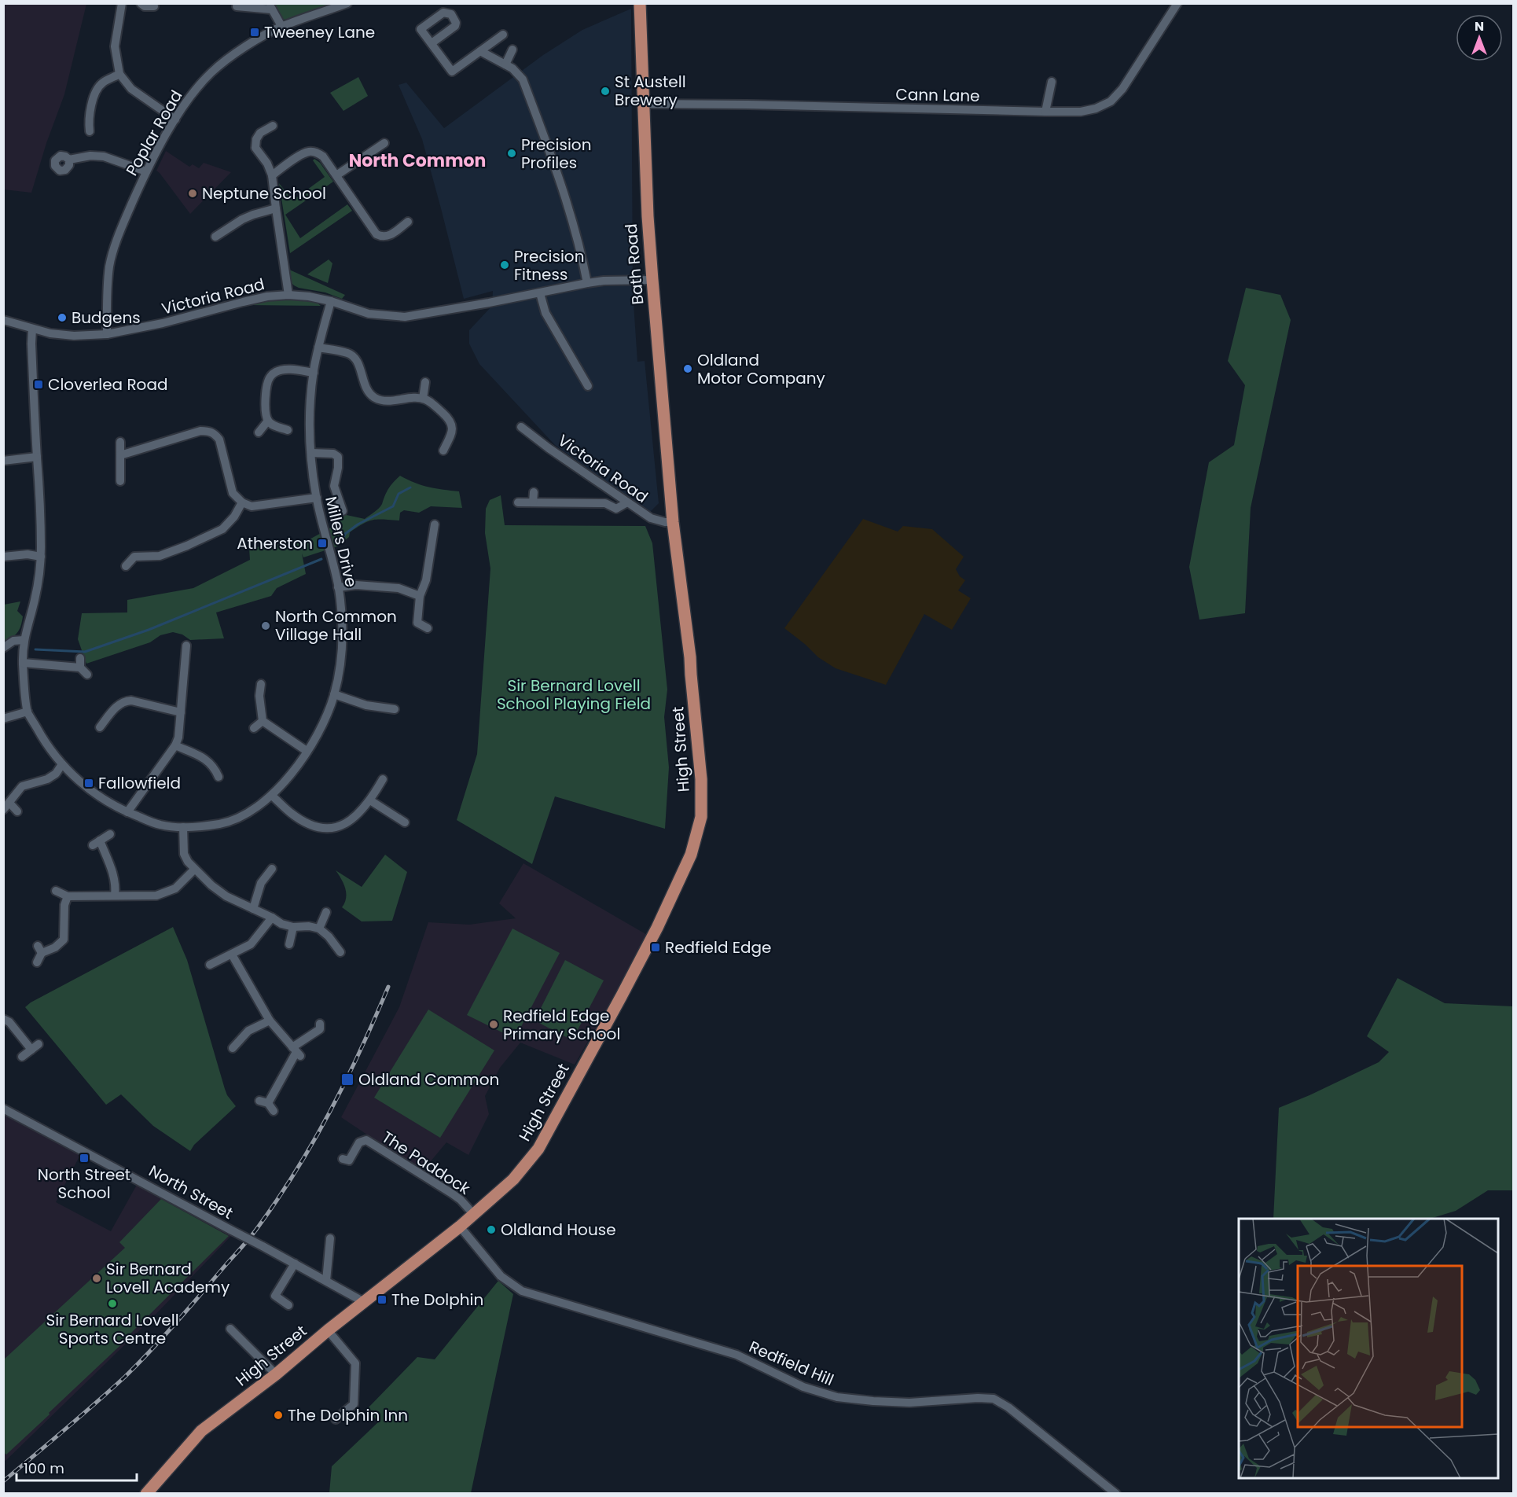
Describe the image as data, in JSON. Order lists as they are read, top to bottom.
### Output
{
  "streets": {
    "main road": ["Bath Road", "High Street"],
    "street": [
      "Cann Lane",
      "Poplar Road",
      "Victoria Road",
      "Millers Drive",
      "The Paddock",
      "North Street",
      "Redfield Hill"
    ]
  },
  "crossings": [
    ["Cann Lane", "Bath Road"],
    ["Poplar Road", "Victoria Road"],
    ["Bath Road", "Victoria Road"],
    ["Bath Road", "High Street"],
    ["Victoria Road", "Millers Drive"],
    ["Victoria Road", "High Street"],
    ["High Street", "The Paddock"],
    ["High Street", "North Street"],
    ["High Street", "Redfield Hill"]
  ],
  "districts": ["North Common"],
  "parks": ["Sir Bernard Lovell School Playing Field"],
  "places": {
    "transit": [
      "Tweeney Lane",
      "Cloverlea Road",
      "Atherston",
      "Fallowfield",
      "Redfield Edge",
      "Oldland Common",
      "North Street School",
      "The Dolphin"
    ],
    "other": [
      "St Austell Brewery",
      "Precision Profiles",
      "Neptune School",
      "Precision Fitness",
      "Budgens",
      "Oldland Motor Company",
      "North Common Village Hall",
      "Redfield Edge Primary School",
      "Oldland House",
      "Sir Bernard Lovell Academy",
      "Sir Bernard Lovell Sports Centre",
      "The Dolphin Inn"
    ]
  },
  "scale_bar": "100 m",
  "north": "top"
}
